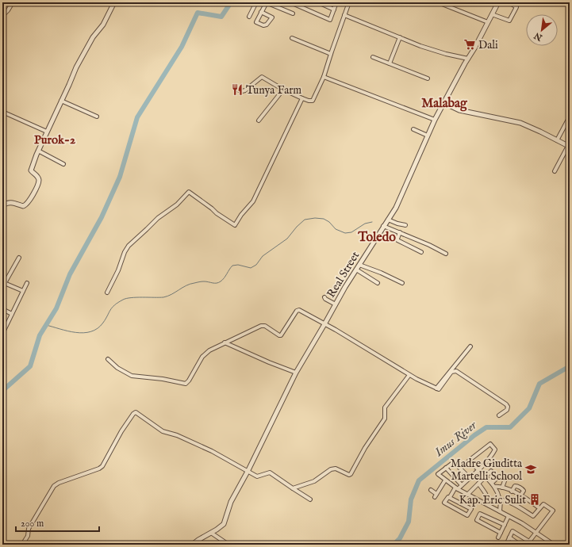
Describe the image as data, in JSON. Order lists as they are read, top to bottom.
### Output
{
  "streets": {
    "street": ["Real Street"]
  },
  "districts": ["Malabag", "Purok-2", "Toledo"],
  "water": ["Imus River"],
  "places": {
    "supermarket": ["Dali"],
    "restaurant": ["Tunya Farm"],
    "school or university": ["Madre Giuditta Martelli School"],
    "building": ["Kap. Eric Sulit"]
  },
  "scale_bar": "200 m",
  "north": "bottom left"
}
